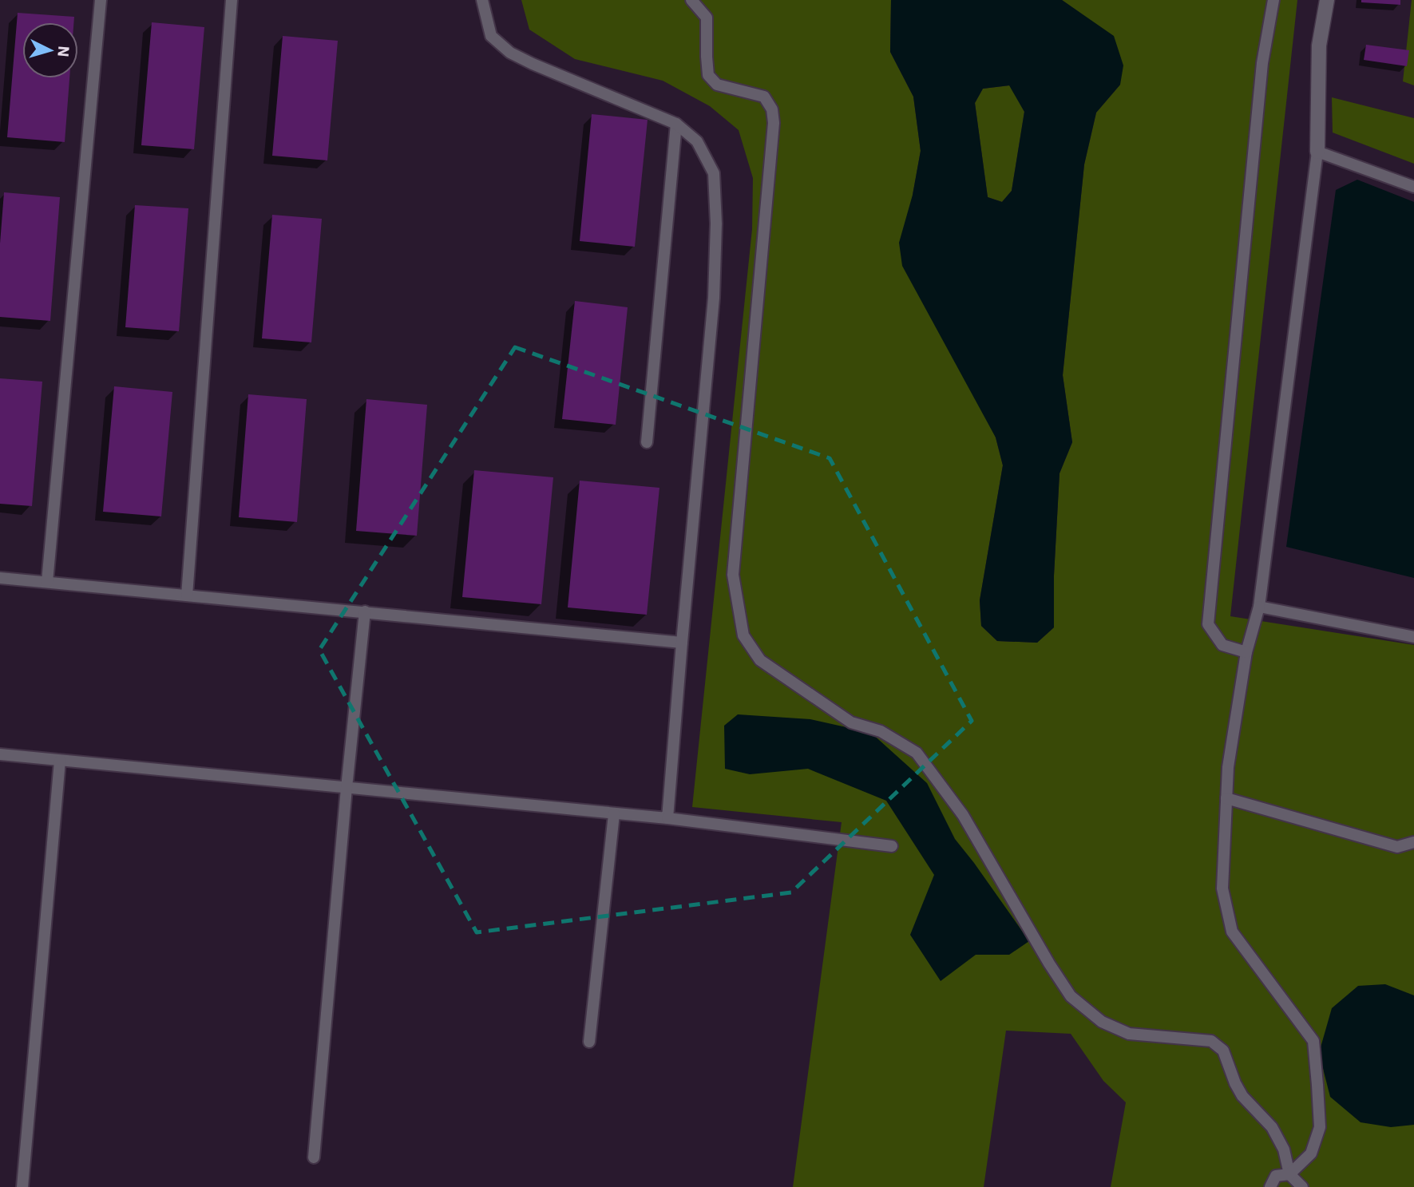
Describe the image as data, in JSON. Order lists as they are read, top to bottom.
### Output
{
  "north": "right"
}
